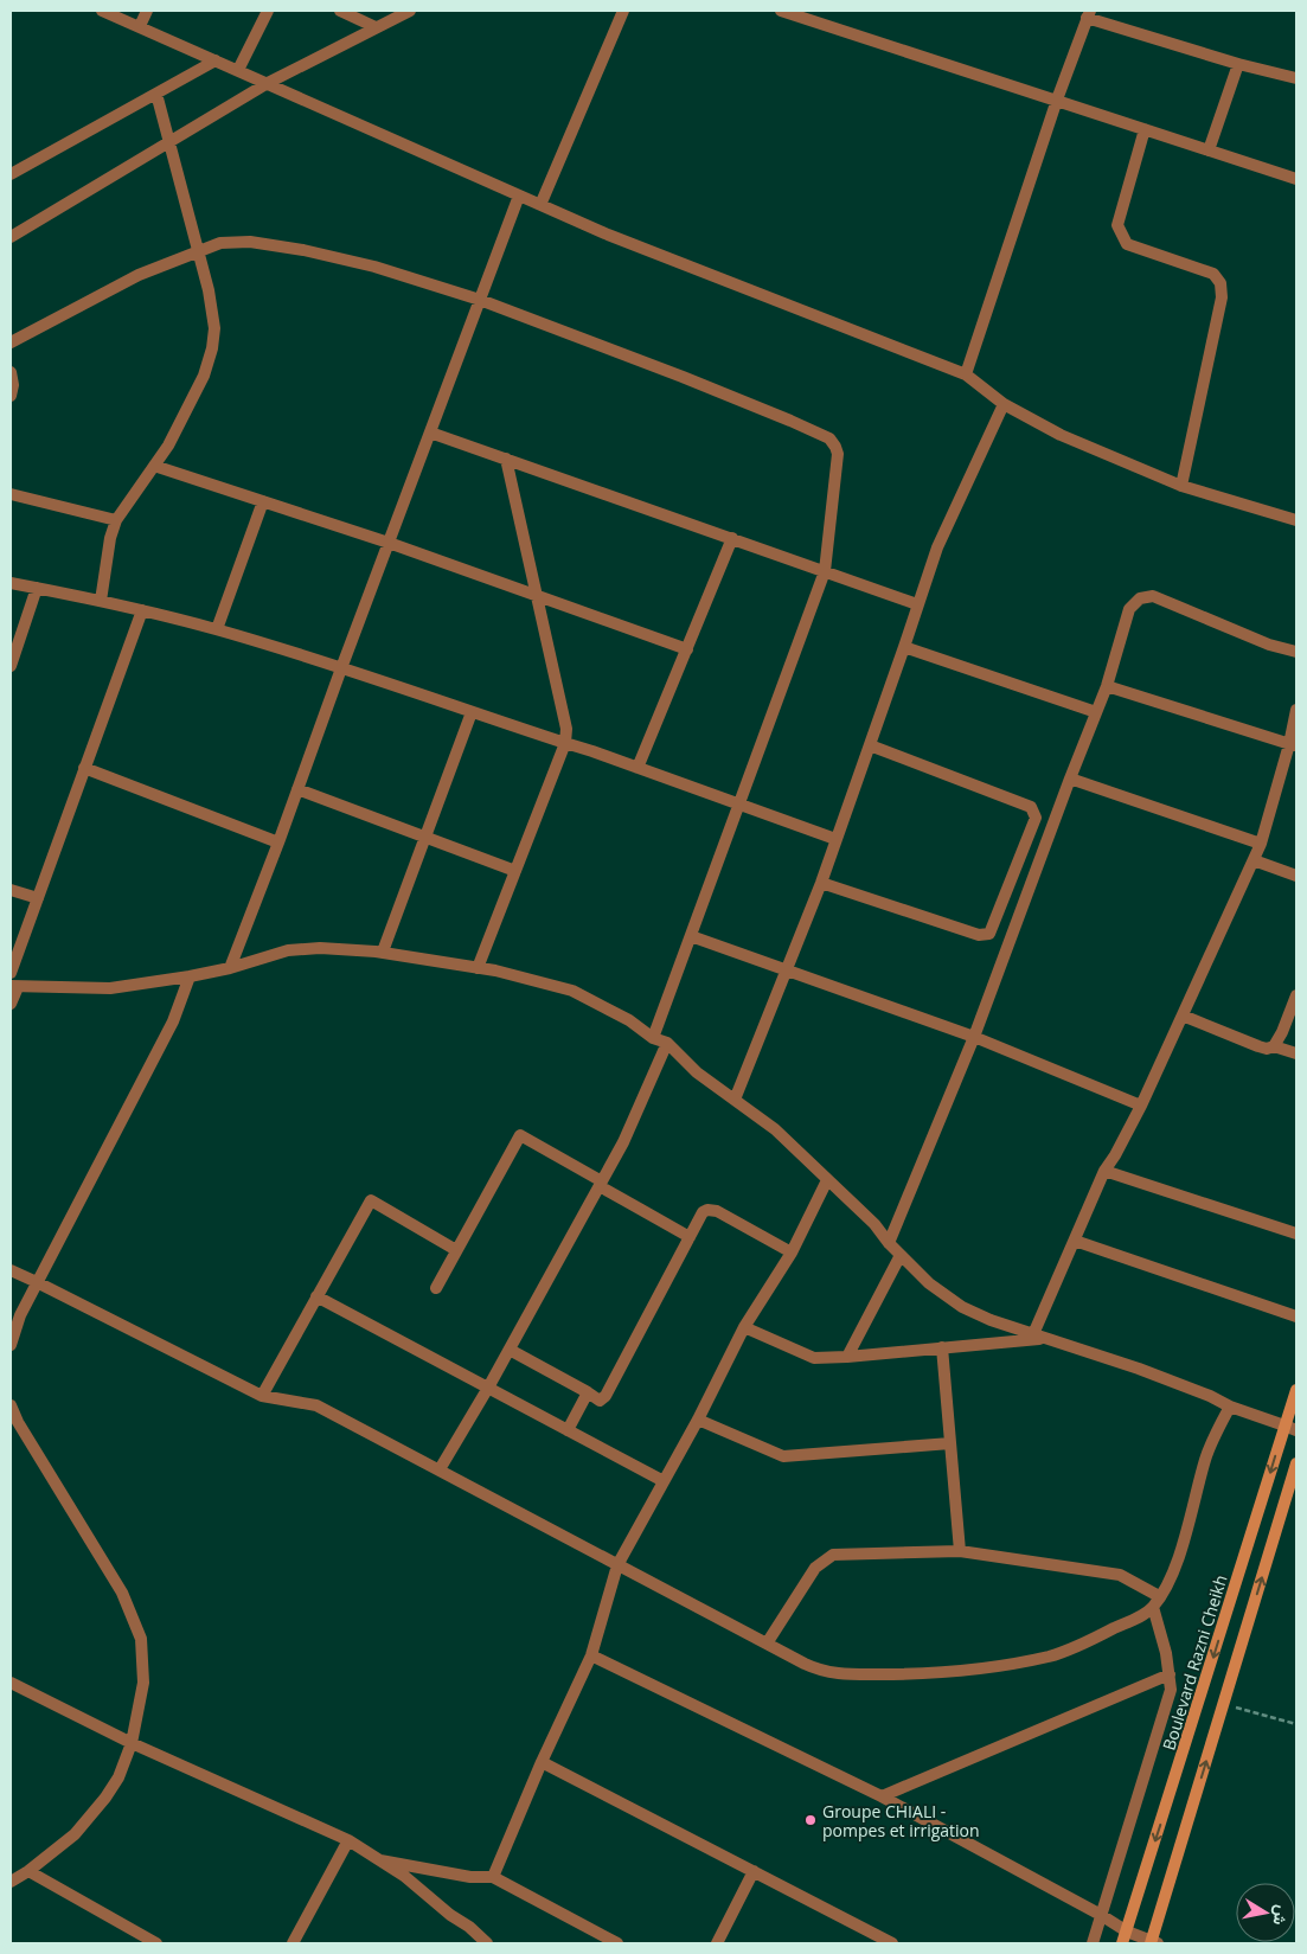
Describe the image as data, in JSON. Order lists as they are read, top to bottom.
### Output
{
  "streets": {
    "main road": ["Boulevard Razni Cheikh"]
  },
  "places": ["Groupe CHIALI - pompes et irrigation"],
  "north": "right"
}
